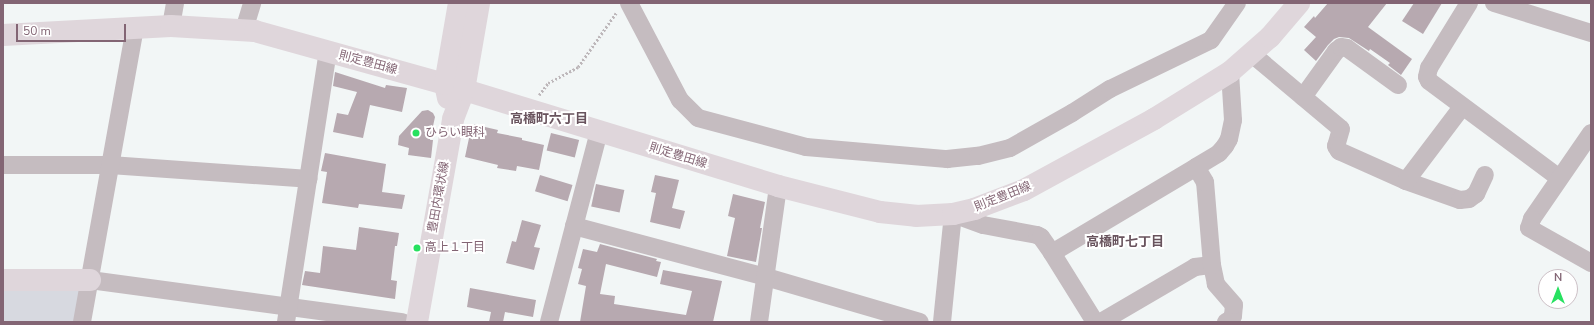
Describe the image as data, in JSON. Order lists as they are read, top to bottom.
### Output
{
  "streets": {
    "main road": ["則定豊田線", "豊田内環状線"]
  },
  "crossings": [
    ["則定豊田線", "豊田内環状線"]
  ],
  "districts": ["高橋町六丁目", "高橋町七丁目"],
  "places": ["ひらい眼科", "高上１丁目"],
  "scale_bar": "50 m",
  "north": "top"
}
